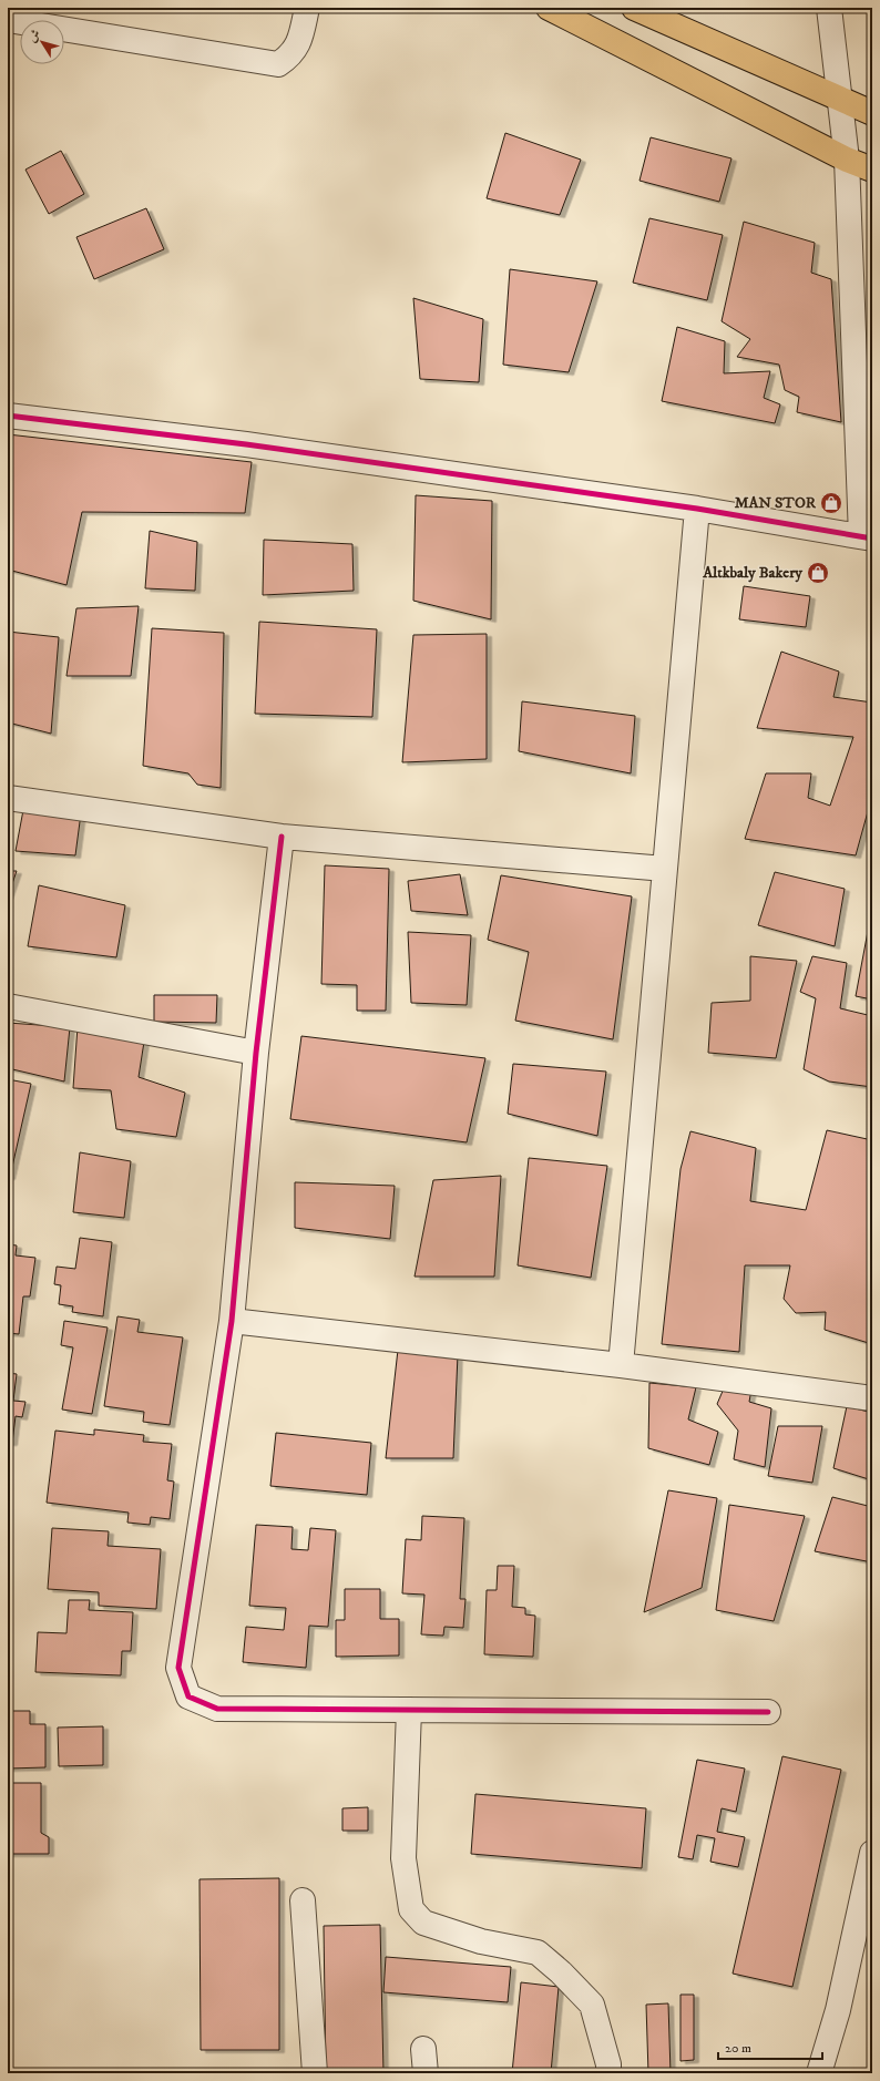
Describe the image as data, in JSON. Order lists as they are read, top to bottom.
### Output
{
  "places": {
    "shop": ["MAN STOR", "Altkbaly Bakery"]
  },
  "scale_bar": "20 m",
  "north": "top left"
}
